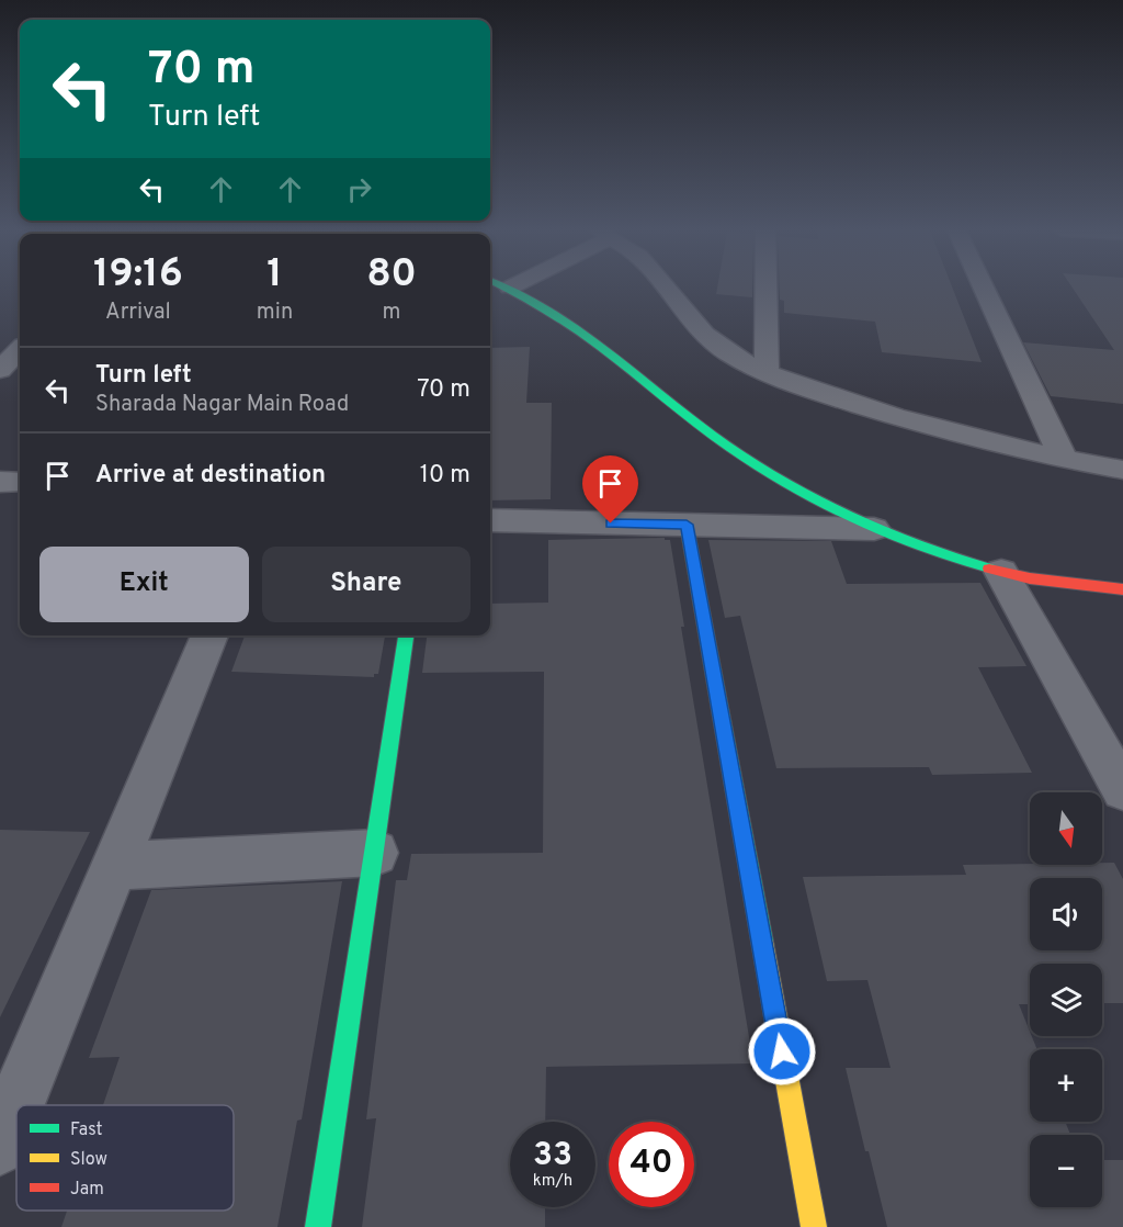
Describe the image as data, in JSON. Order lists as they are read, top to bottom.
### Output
{
  "legend": ["Fast", "Slow", "Jam"],
  "north": "bottom",
  "page": {
    "turn": ["70 m", "Turn left"],
    "eta": [
      "19:16",
      "Arrival",
      "1",
      "min",
      "80",
      "m"
    ],
    "list": [
      {
        "name": "Turn left",
        "note": "Sharada Nagar Main Road",
        "value": "70 m"
      },
      {
        "name": "Arrive at destination",
        "value": "10 m"
      }
    ],
    "buttons": ["Exit", "Share"],
    "map_buttons": ["+", "−"],
    "speed": "33 km/h",
    "limit": "40"
  }
}
